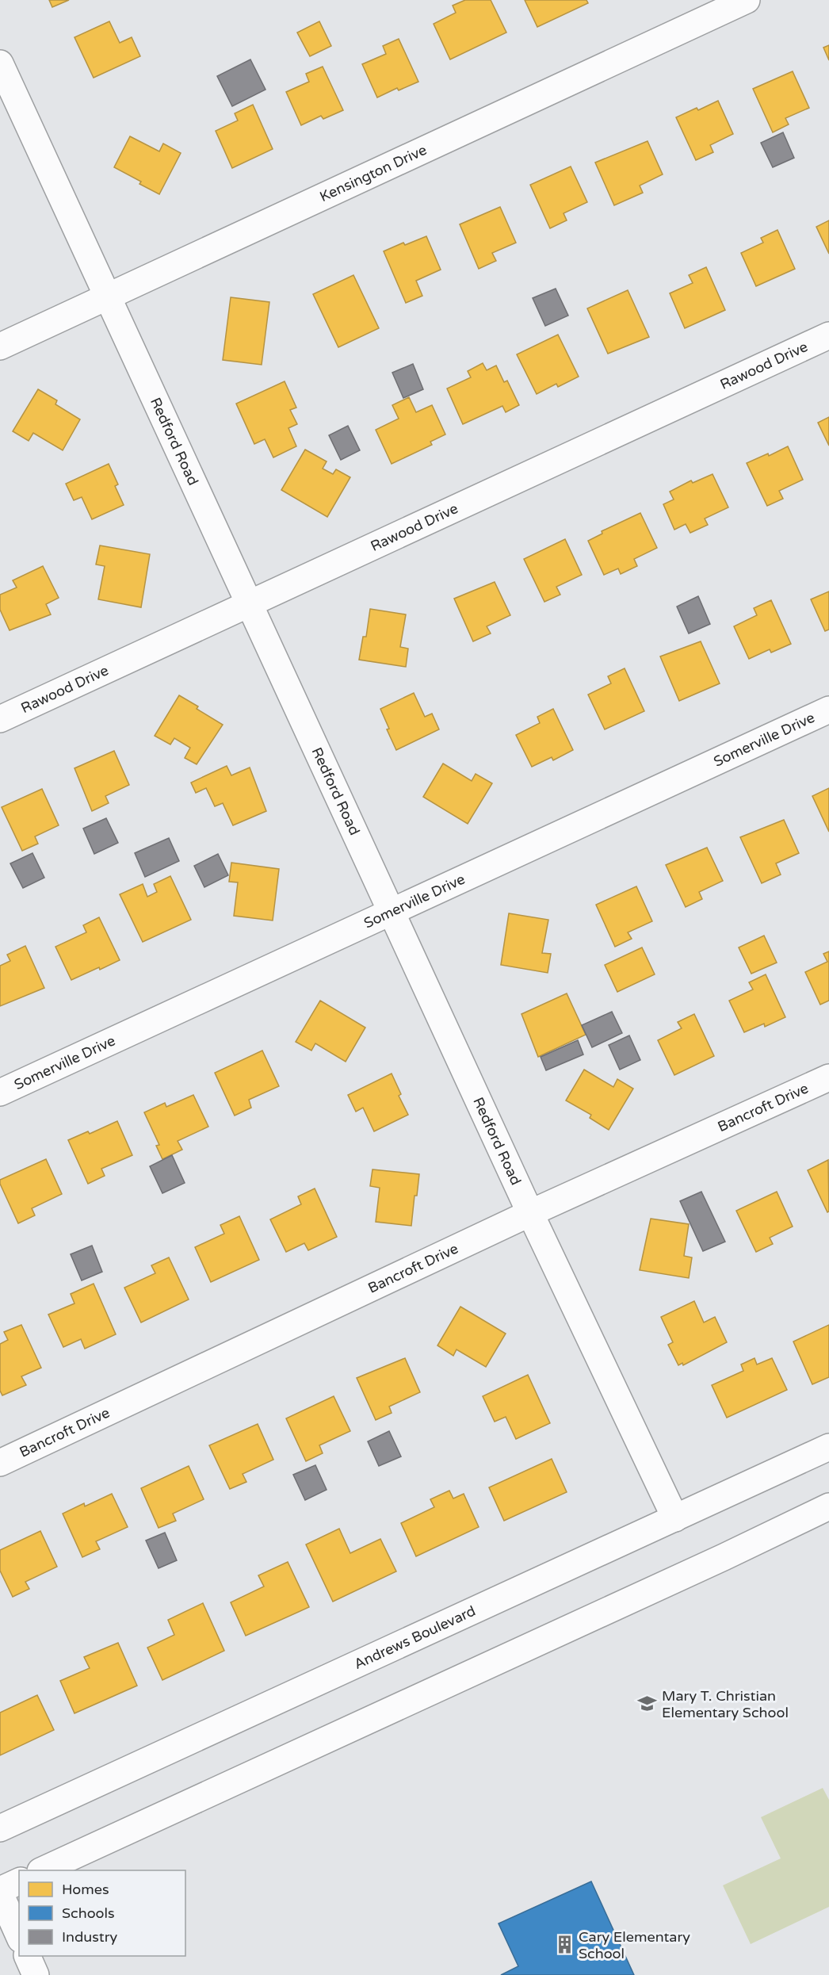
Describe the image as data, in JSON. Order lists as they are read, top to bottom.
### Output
{
  "streets": {
    "street": [
      "Kensington Drive",
      "Rawood Drive",
      "Redford Road",
      "Somerville Drive",
      "Bancroft Drive",
      "Andrews Boulevard"
    ]
  },
  "crossings": [
    ["Kensington Drive", "Redford Road"],
    ["Rawood Drive", "Redford Road"],
    ["Redford Road", "Somerville Drive"],
    ["Redford Road", "Bancroft Drive"],
    ["Redford Road", "Andrews Boulevard"]
  ],
  "places": {
    "school or university": ["Mary T. Christian Elementary School"],
    "building": ["Cary Elementary School"]
  },
  "legend": ["Homes", "Schools", "Industry"]
}
